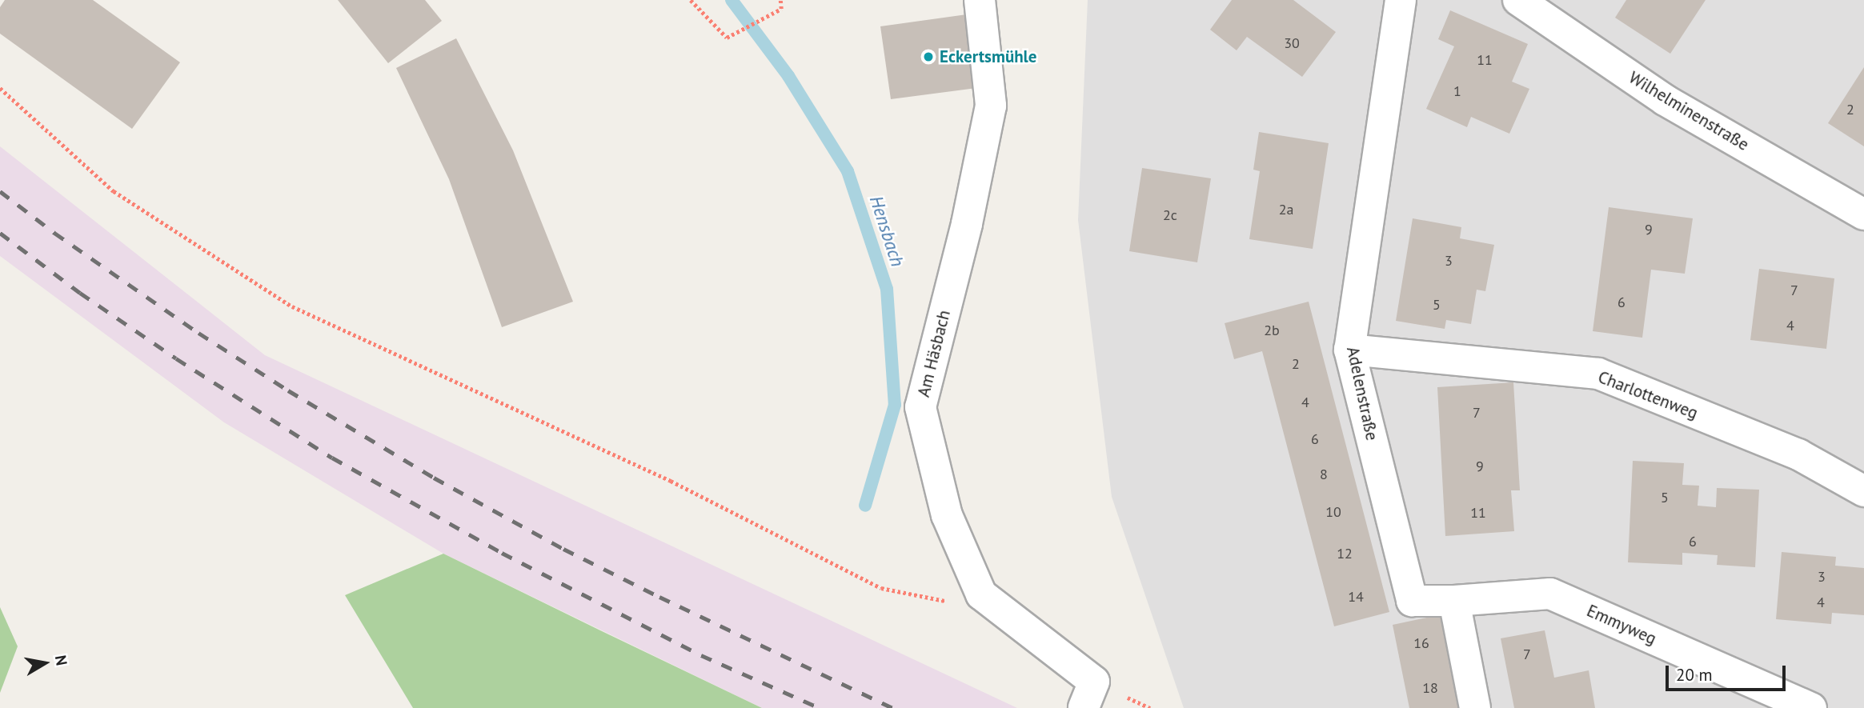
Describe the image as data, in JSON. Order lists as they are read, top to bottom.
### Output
{
  "streets": {
    "street": [
      "Wilhelminenstraße",
      "Am Häsbach",
      "Adelenstraße",
      "Charlottenweg",
      "Emmyweg"
    ]
  },
  "crossings": [
    ["Adelenstraße", "Charlottenweg"],
    ["Adelenstraße", "Emmyweg"]
  ],
  "water": ["Hensbach"],
  "places": ["Eckertsmühle"],
  "house_numbers": [
    "30",
    "11",
    "1",
    "2",
    "2a",
    "2c",
    "9",
    "3",
    "7",
    "6",
    "5",
    "4",
    "2b",
    "2",
    "4",
    "7",
    "6",
    "9",
    "8",
    "5",
    "10",
    "11",
    "6",
    "12",
    "3",
    "14",
    "4",
    "16",
    "7",
    "18"
  ],
  "scale_bar": "20 m",
  "north": "right"
}
